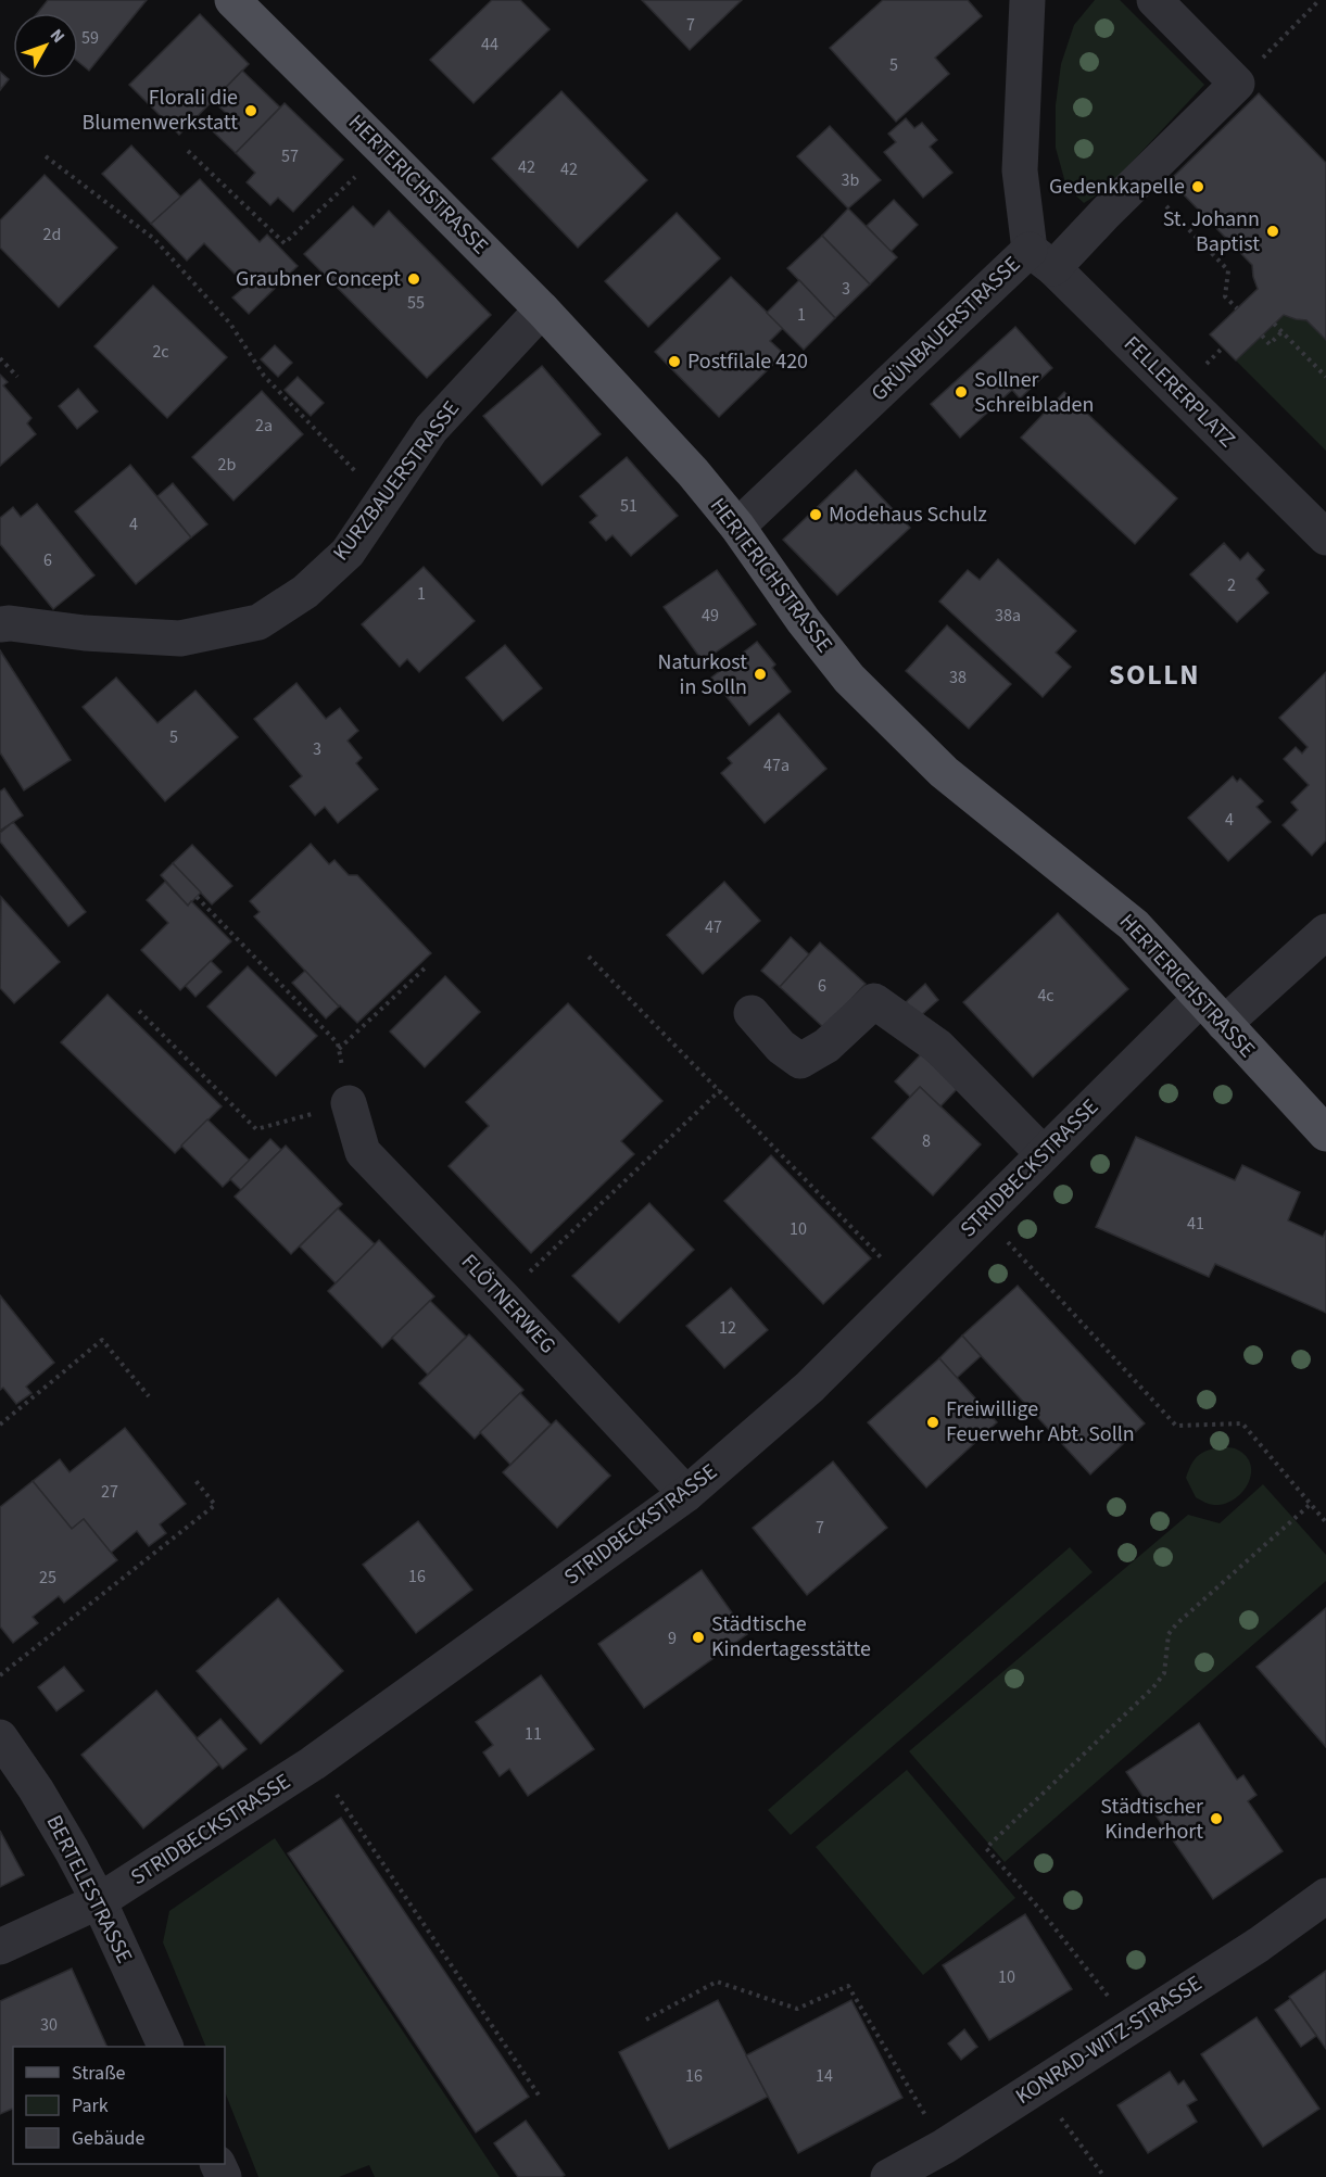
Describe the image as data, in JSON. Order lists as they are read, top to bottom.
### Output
{
  "streets": {
    "main road": ["HERTERICHSTRASSE"],
    "street": [
      "GRÜNBAUERSTRASSE",
      "FELLERERPLATZ",
      "KURZBAUERSTRASSE",
      "STRIDBECKSTRASSE",
      "FLÖTNERWEG",
      "BERTELESTRASSE",
      "KONRAD-WITZ-STRASSE"
    ]
  },
  "crossings": [
    ["HERTERICHSTRASSE", "GRÜNBAUERSTRASSE"],
    ["HERTERICHSTRASSE", "KURZBAUERSTRASSE"],
    ["HERTERICHSTRASSE", "STRIDBECKSTRASSE"],
    ["GRÜNBAUERSTRASSE", "FELLERERPLATZ"],
    ["STRIDBECKSTRASSE", "FLÖTNERWEG"],
    ["STRIDBECKSTRASSE", "BERTELESTRASSE"]
  ],
  "districts": ["SOLLN"],
  "places": [
    "Florali die Blumenwerkstatt",
    "Gedenkkapelle",
    "St. Johann Baptist",
    "Graubner Concept",
    "Postfilale 420",
    "Sollner Schreibladen",
    "Modehaus Schulz",
    "Naturkost in Solln",
    "Freiwillige Feuerwehr Abt. Solln",
    "Städtische Kindertagesstätte",
    "Städtischer Kinderhort"
  ],
  "house_numbers": [
    "7",
    "59",
    "44",
    "5",
    "57",
    "42",
    "42",
    "3b",
    "2d",
    "3",
    "55",
    "1",
    "2c",
    "2a",
    "2b",
    "51",
    "4",
    "6",
    "2",
    "1",
    "49",
    "38a",
    "38",
    "5",
    "3",
    "47a",
    "4",
    "47",
    "6",
    "4c",
    "8",
    "41",
    "10",
    "12",
    "27",
    "7",
    "16",
    "25",
    "9",
    "11",
    "10",
    "30",
    "16",
    "14"
  ],
  "legend": ["Straße", "Park", "Gebäude"],
  "north": "top right"
}
